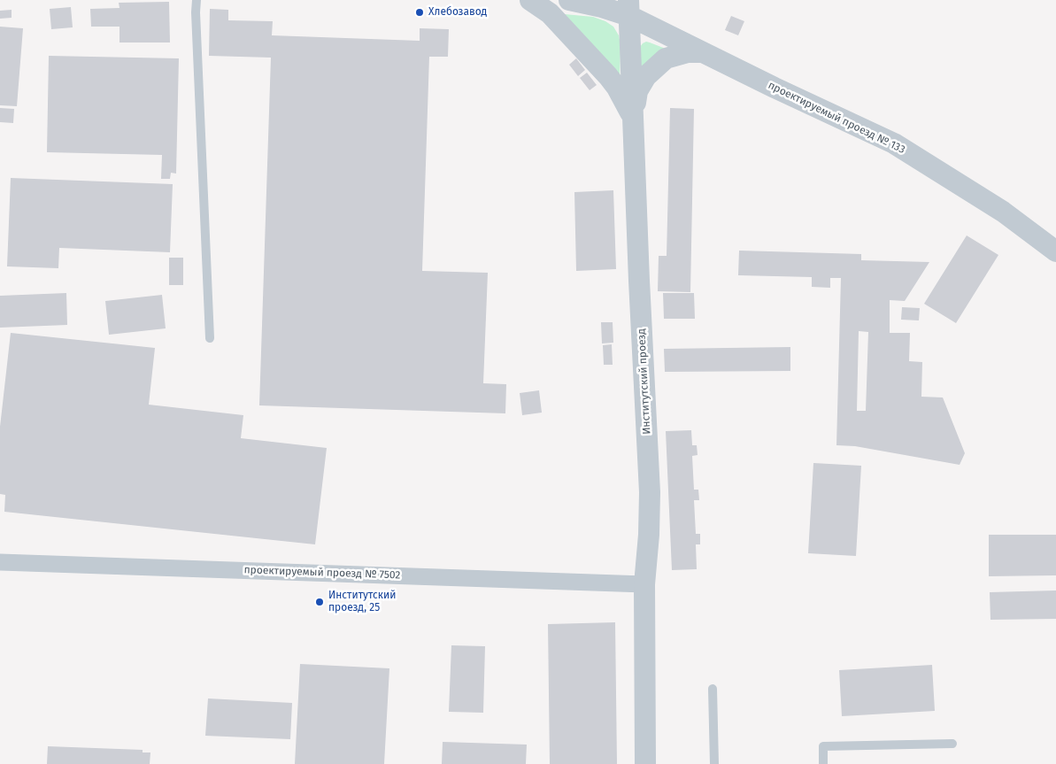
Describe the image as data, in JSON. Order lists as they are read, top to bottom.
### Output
{
  "streets": {
    "street": ["проектируемый проезд № 133", "Институтский проезд", "проектируемый проезд № 7502"]
  },
  "crossings": [
    ["проектируемый проезд № 133", "Институтский проезд"],
    ["Институтский проезд", "проектируемый проезд № 7502"]
  ],
  "places": ["Хлебозавод", "Институтский проезд, 25"]
}
